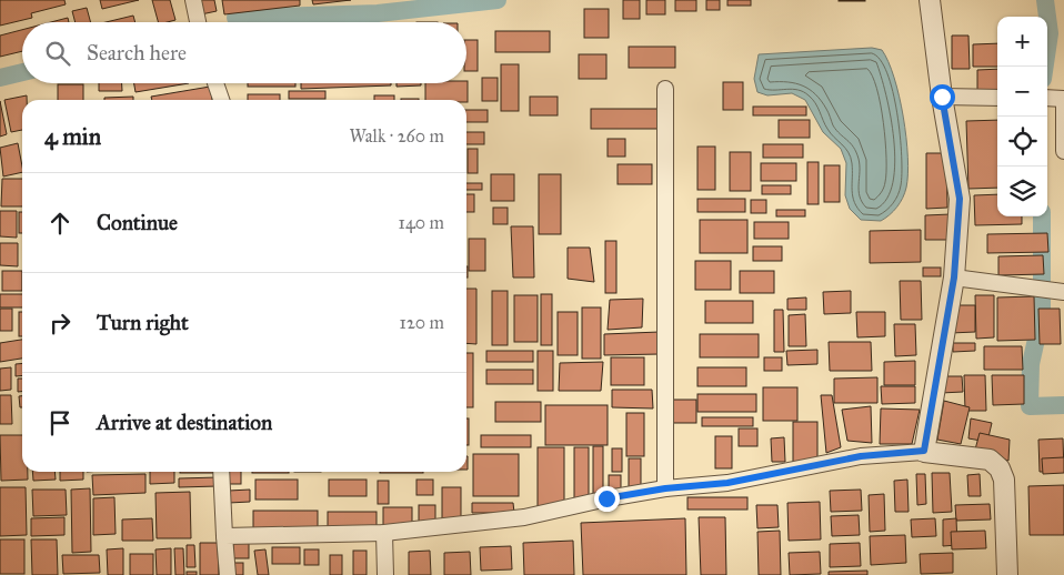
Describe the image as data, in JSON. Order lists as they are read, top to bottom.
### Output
{
  "page": {
    "map_buttons": ["+", "−"],
    "search": "Search here",
    "heading": ["4 min", "Walk · 260 m"],
    "list": [
      ["Continue", "140 m"],
      ["Turn right", "120 m"],
      "Arrive at destination"
    ]
  }
}
